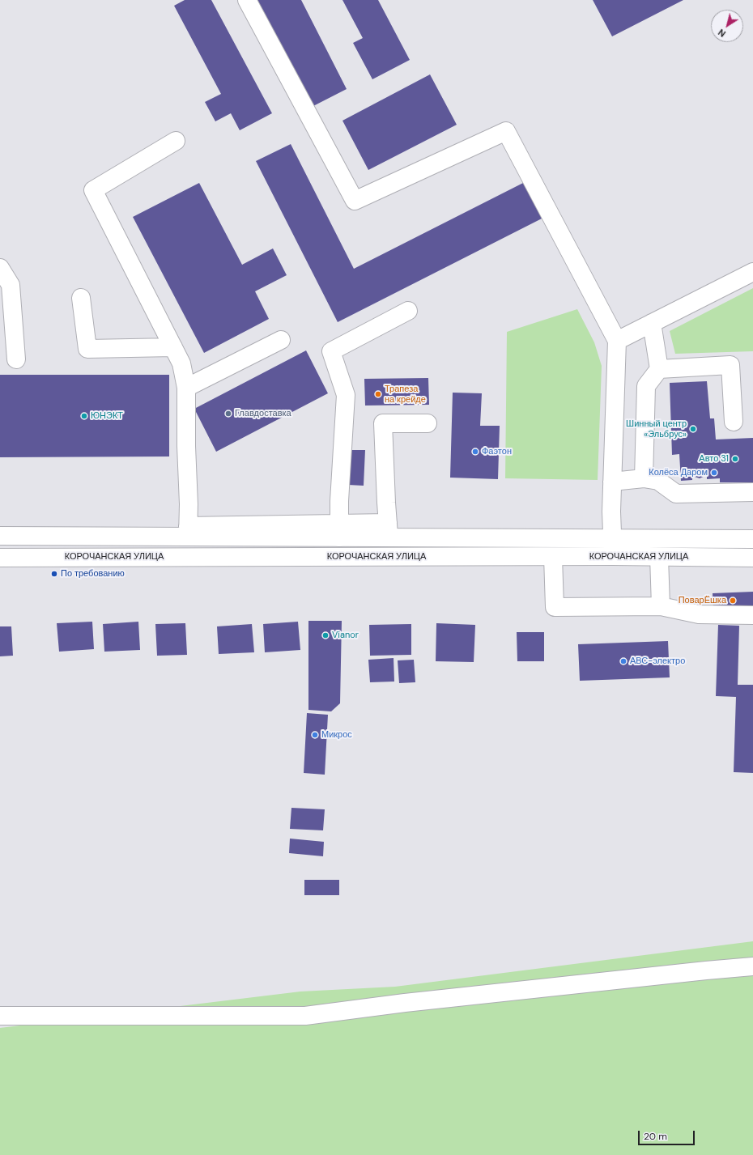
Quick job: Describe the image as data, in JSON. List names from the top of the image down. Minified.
{"streets":{"main road":["КОРОЧАНСКАЯ УЛИЦА"]},"places":["Трапеза на крейде","Главдоставка","ЮНЭКТ","Шинный центр «Эльбрус»","Фаэтон","Авто 31","Колёса Даром","По требованию","ПоварЁшка","Vianor","АВС-электро","Микрос"],"scale_bar":"20 m","north":"bottom left"}
